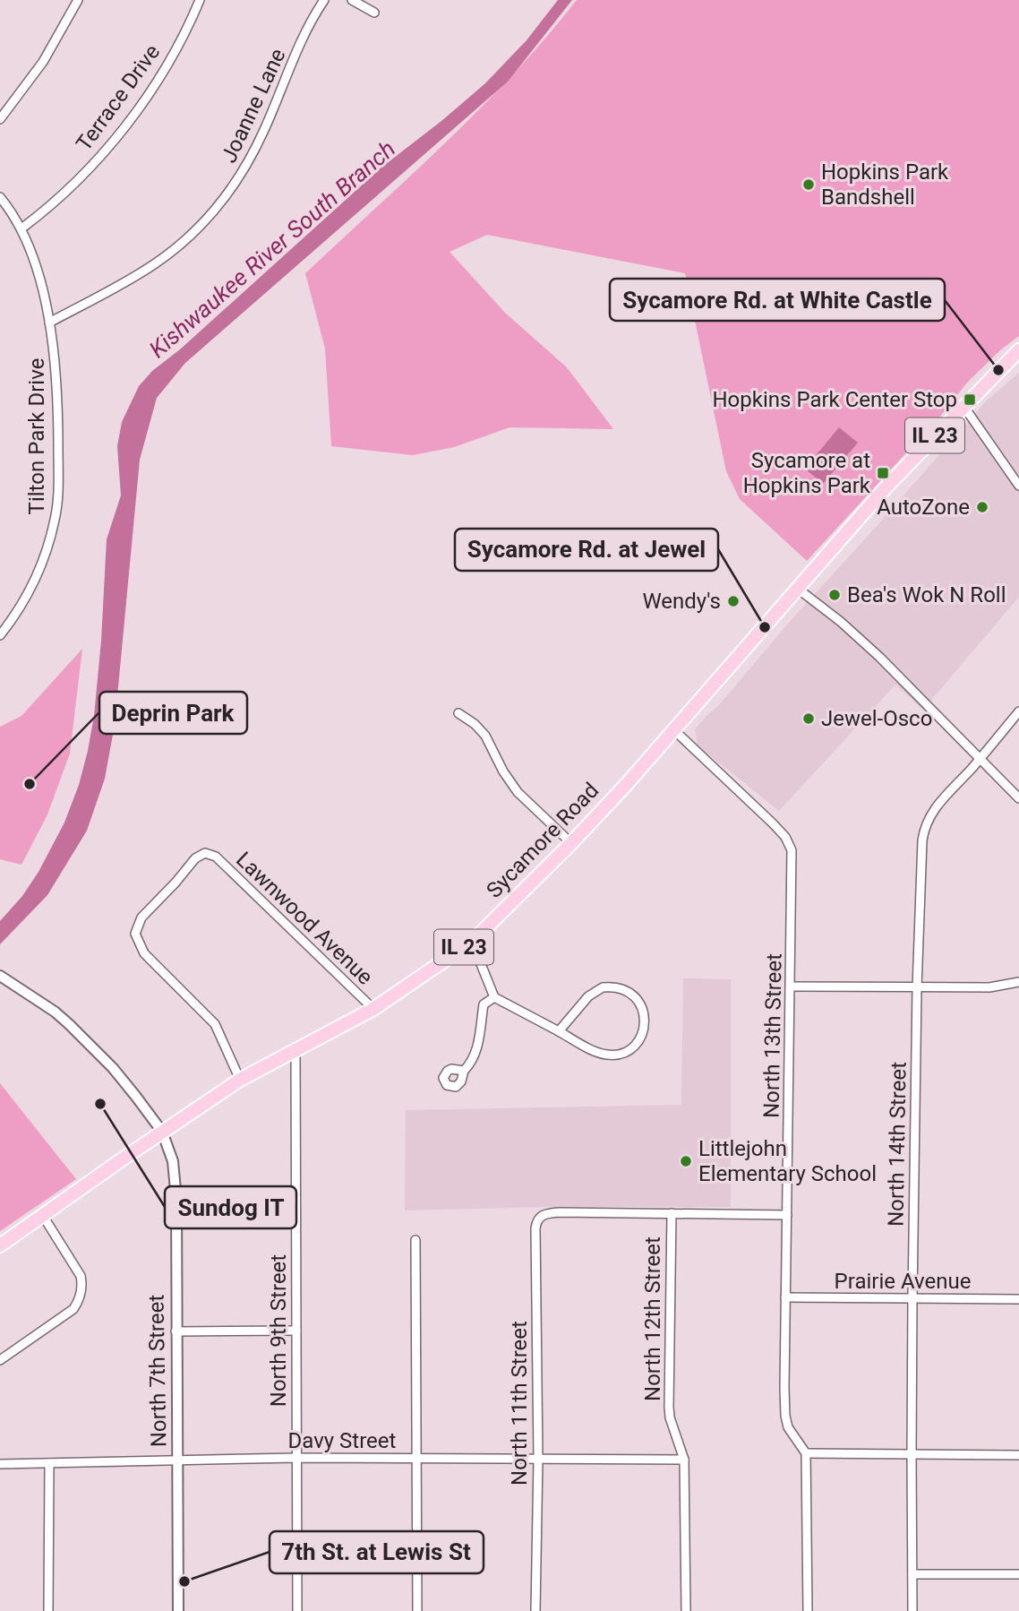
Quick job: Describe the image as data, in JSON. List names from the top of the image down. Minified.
{"streets":{"main road":["IL 23","Sycamore Road"],"street":["Terrace Drive","Joanne Lane","Tilton Park Drive","Lawnwood Avenue","North 13th Street","North 14th Street","Prairie Avenue","North 12th Street","North 9th Street","North 7th Street","North 11th Street","Davy Street"]},"crossings":[["Terrace Drive","Tilton Park Drive"],["Joanne Lane","Tilton Park Drive"],["Sycamore Road","Lawnwood Avenue"],["Sycamore Road","North 13th Street"],["Sycamore Road","North 9th Street"],["Sycamore Road","North 7th Street"],["North 13th Street","Prairie Avenue"],["North 14th Street","Prairie Avenue"],["North 12th Street","North 11th Street"],["North 12th Street","Davy Street"],["North 9th Street","Davy Street"],["North 7th Street","Davy Street"],["North 11th Street","Davy Street"]],"water":["Kishwaukee River South Branch"],"places":{"other":["Hopkins Park Bandshell","Sycamore Rd. at White Castle","AutoZone","Bea's Wok N Roll","Wendy's","Sycamore Rd. at Jewel","Jewel-Osco","Deprin Park","Sundog IT","Littlejohn Elementary School","7th St. at Lewis St"],"transit":["Hopkins Park Center Stop","Sycamore at Hopkins Park"]}}
